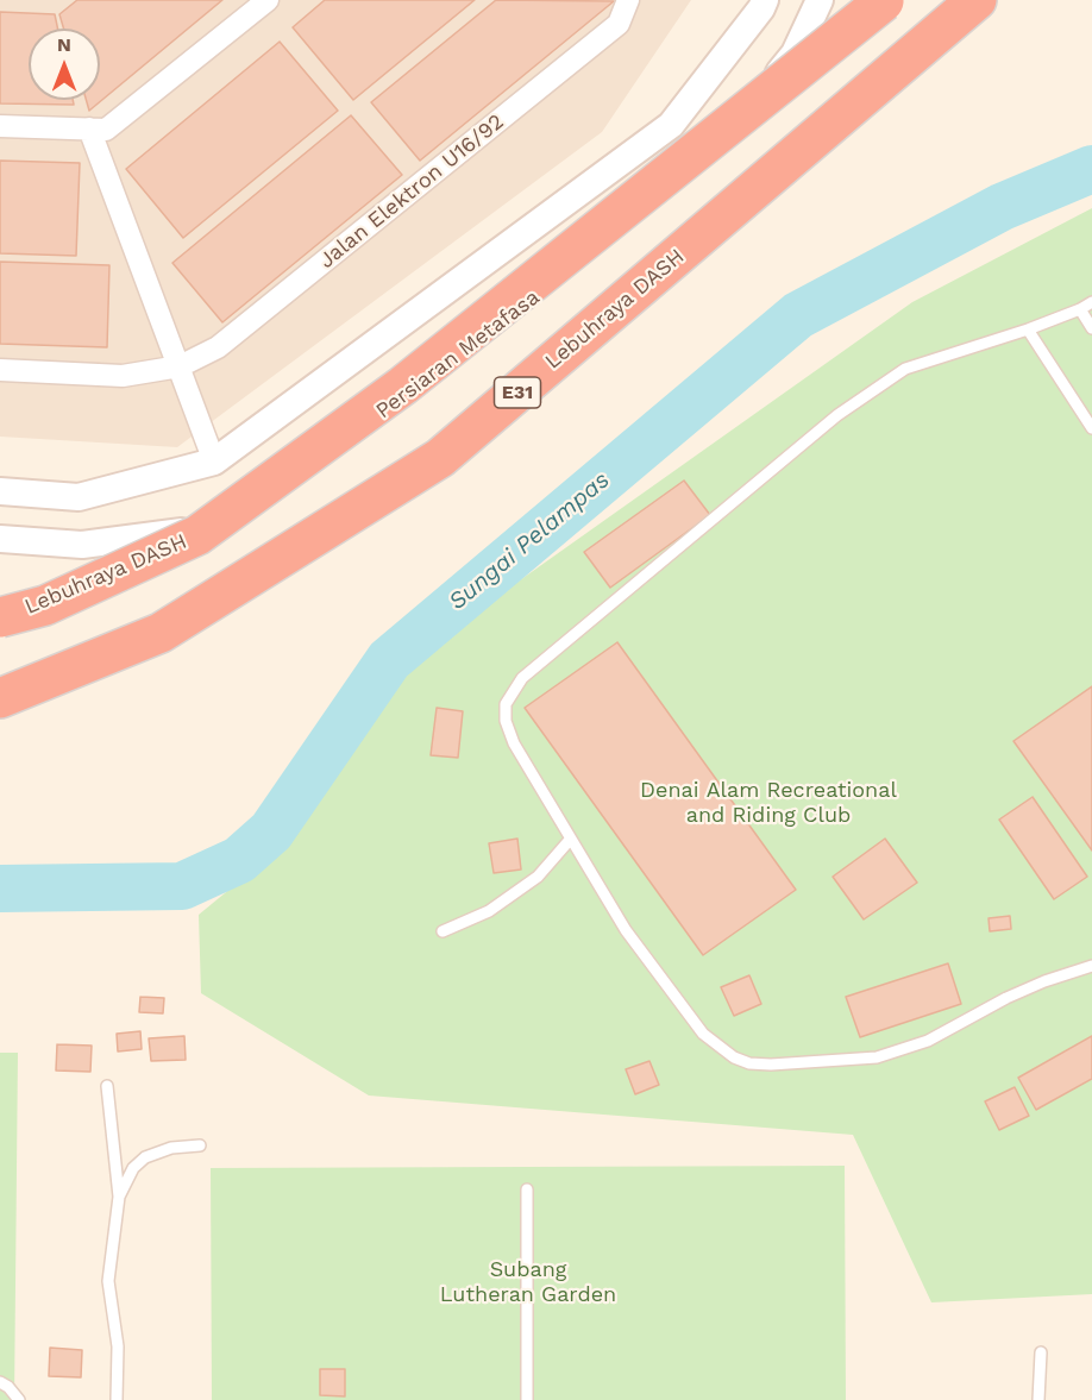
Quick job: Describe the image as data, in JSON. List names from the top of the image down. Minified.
{"streets":{"highway":["Lebuhraya DASH","E31"],"street":["Jalan Elektron U16/92","Persiaran Metafasa"]},"water":["Sungai Pelampas"],"parks":["Denai Alam Recreational and Riding Club","Subang Lutheran Garden"],"north":"top"}
